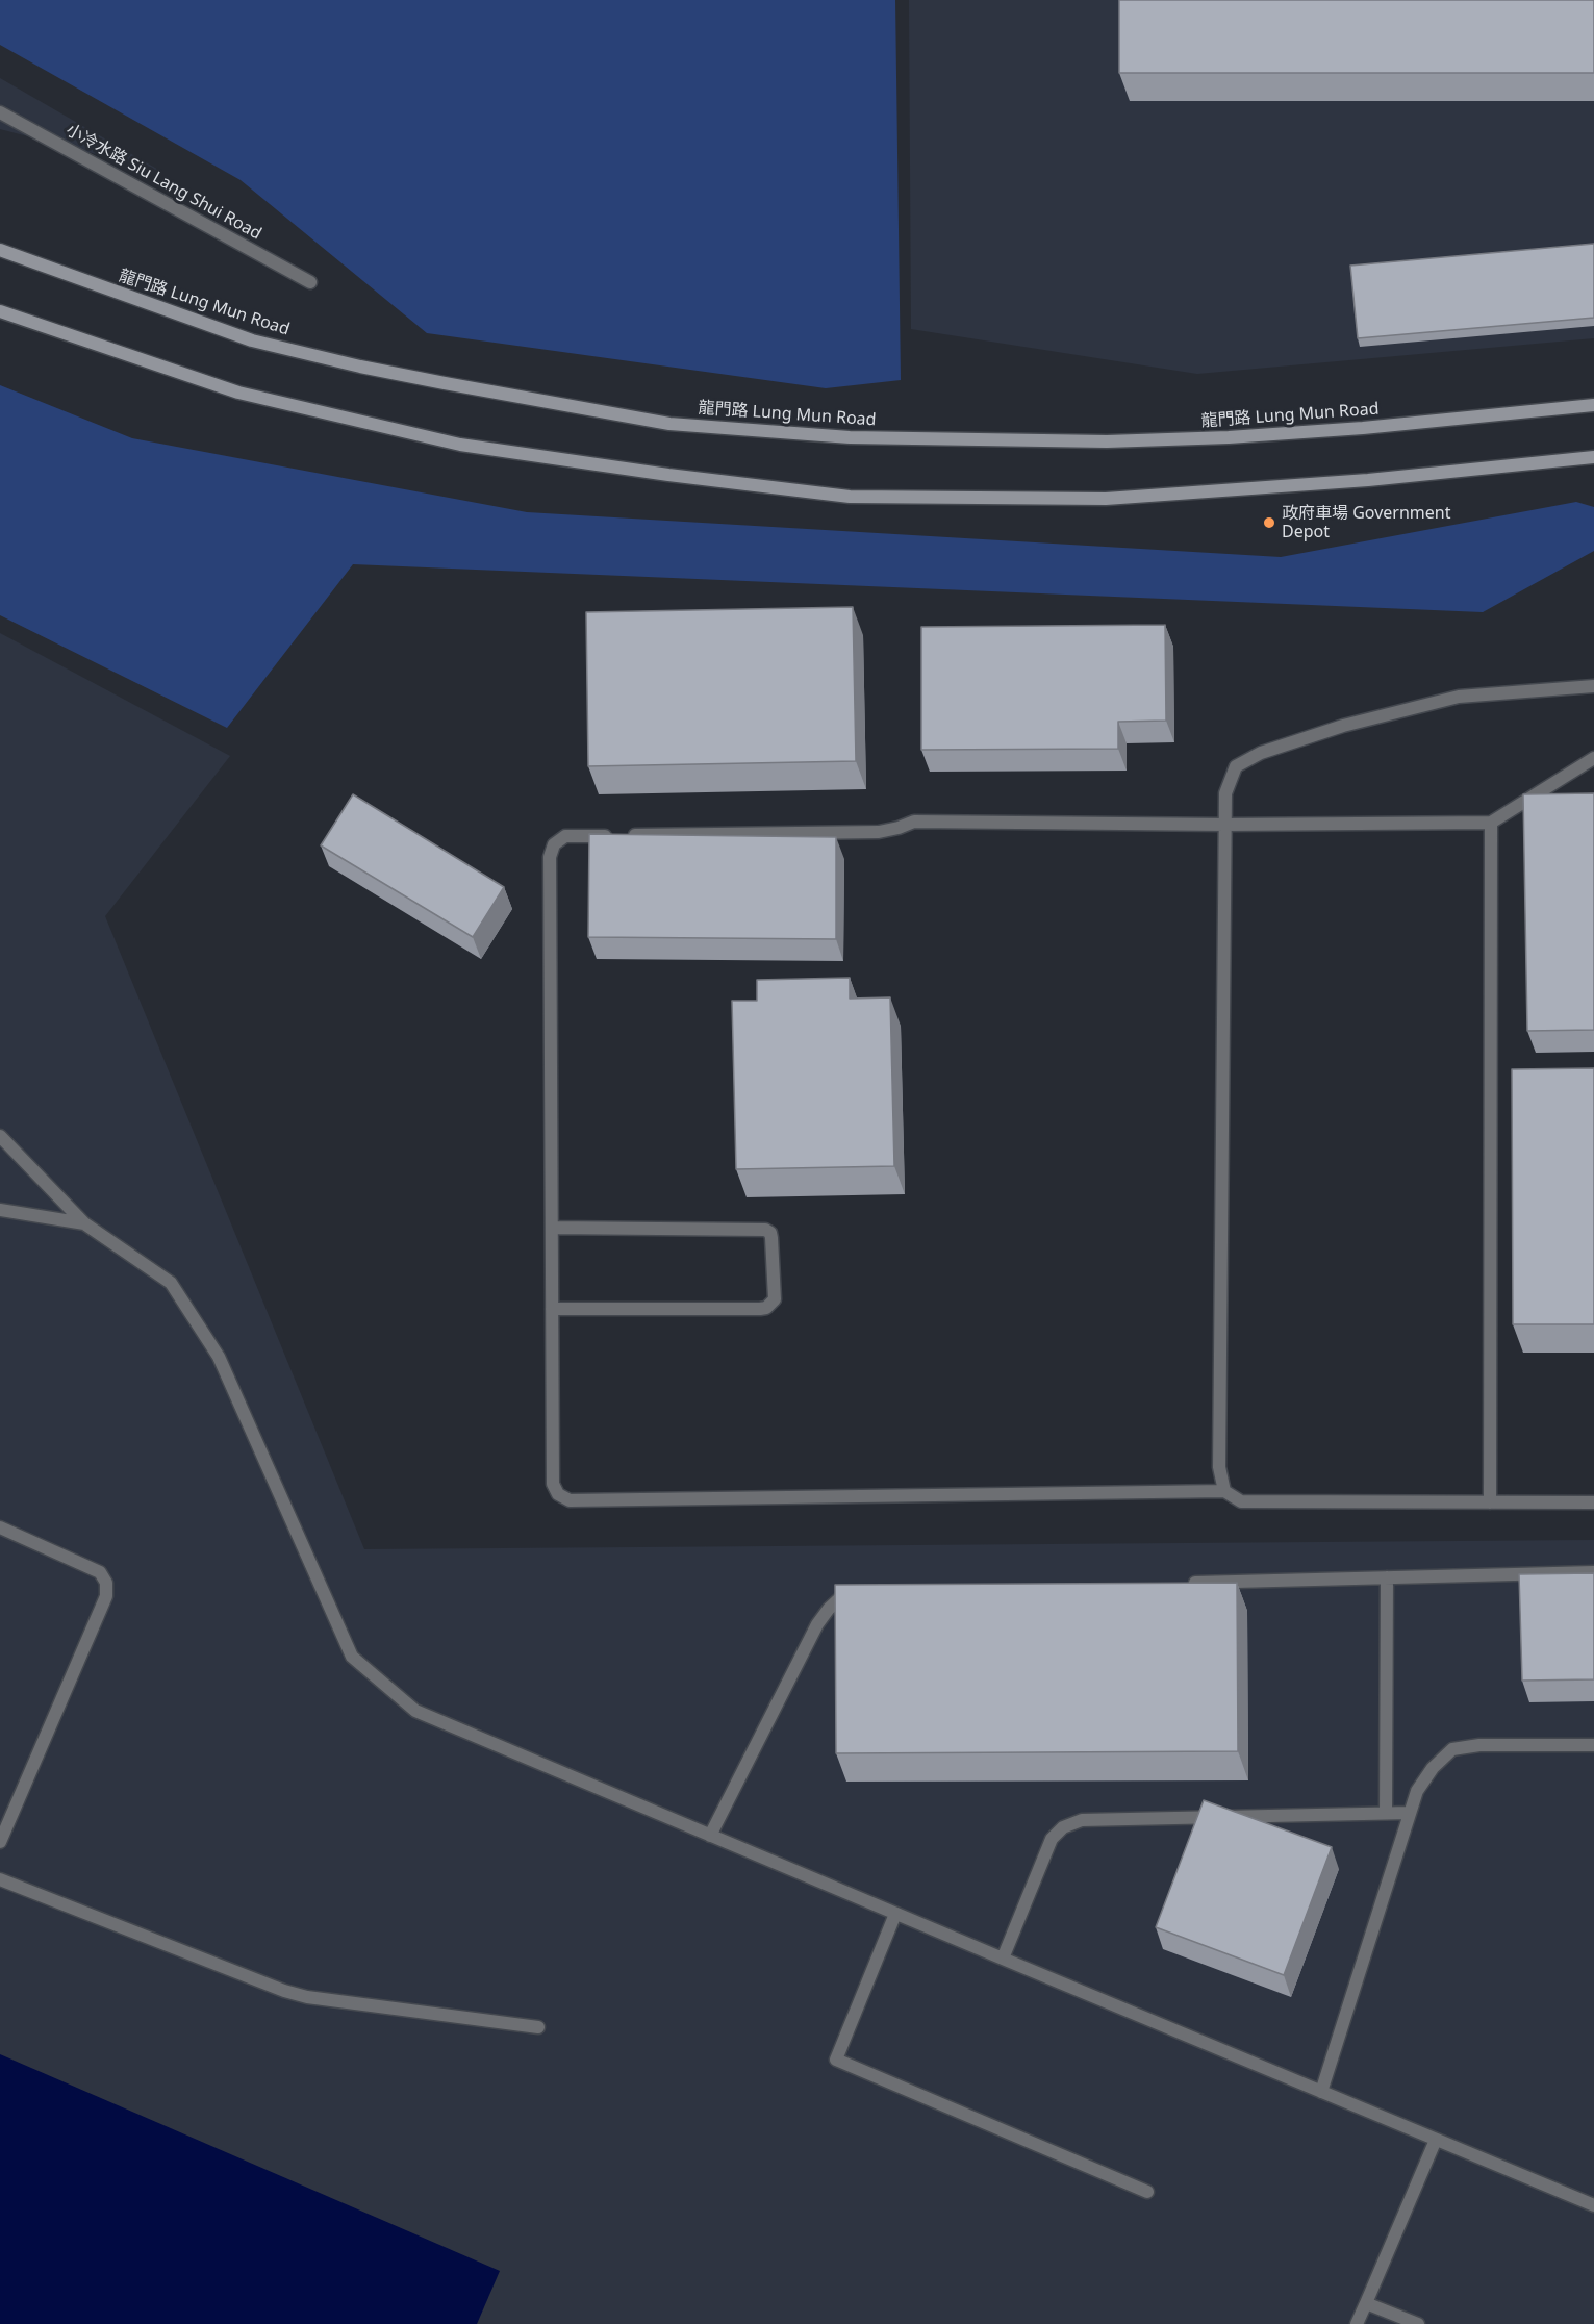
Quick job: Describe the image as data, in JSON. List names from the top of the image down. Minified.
{"streets":{"main road":["龍門路 Lung Mun Road"],"lane":["小冷水路 Siu Lang Shui Road"]},"places":["政府車場 Government Depot"]}
